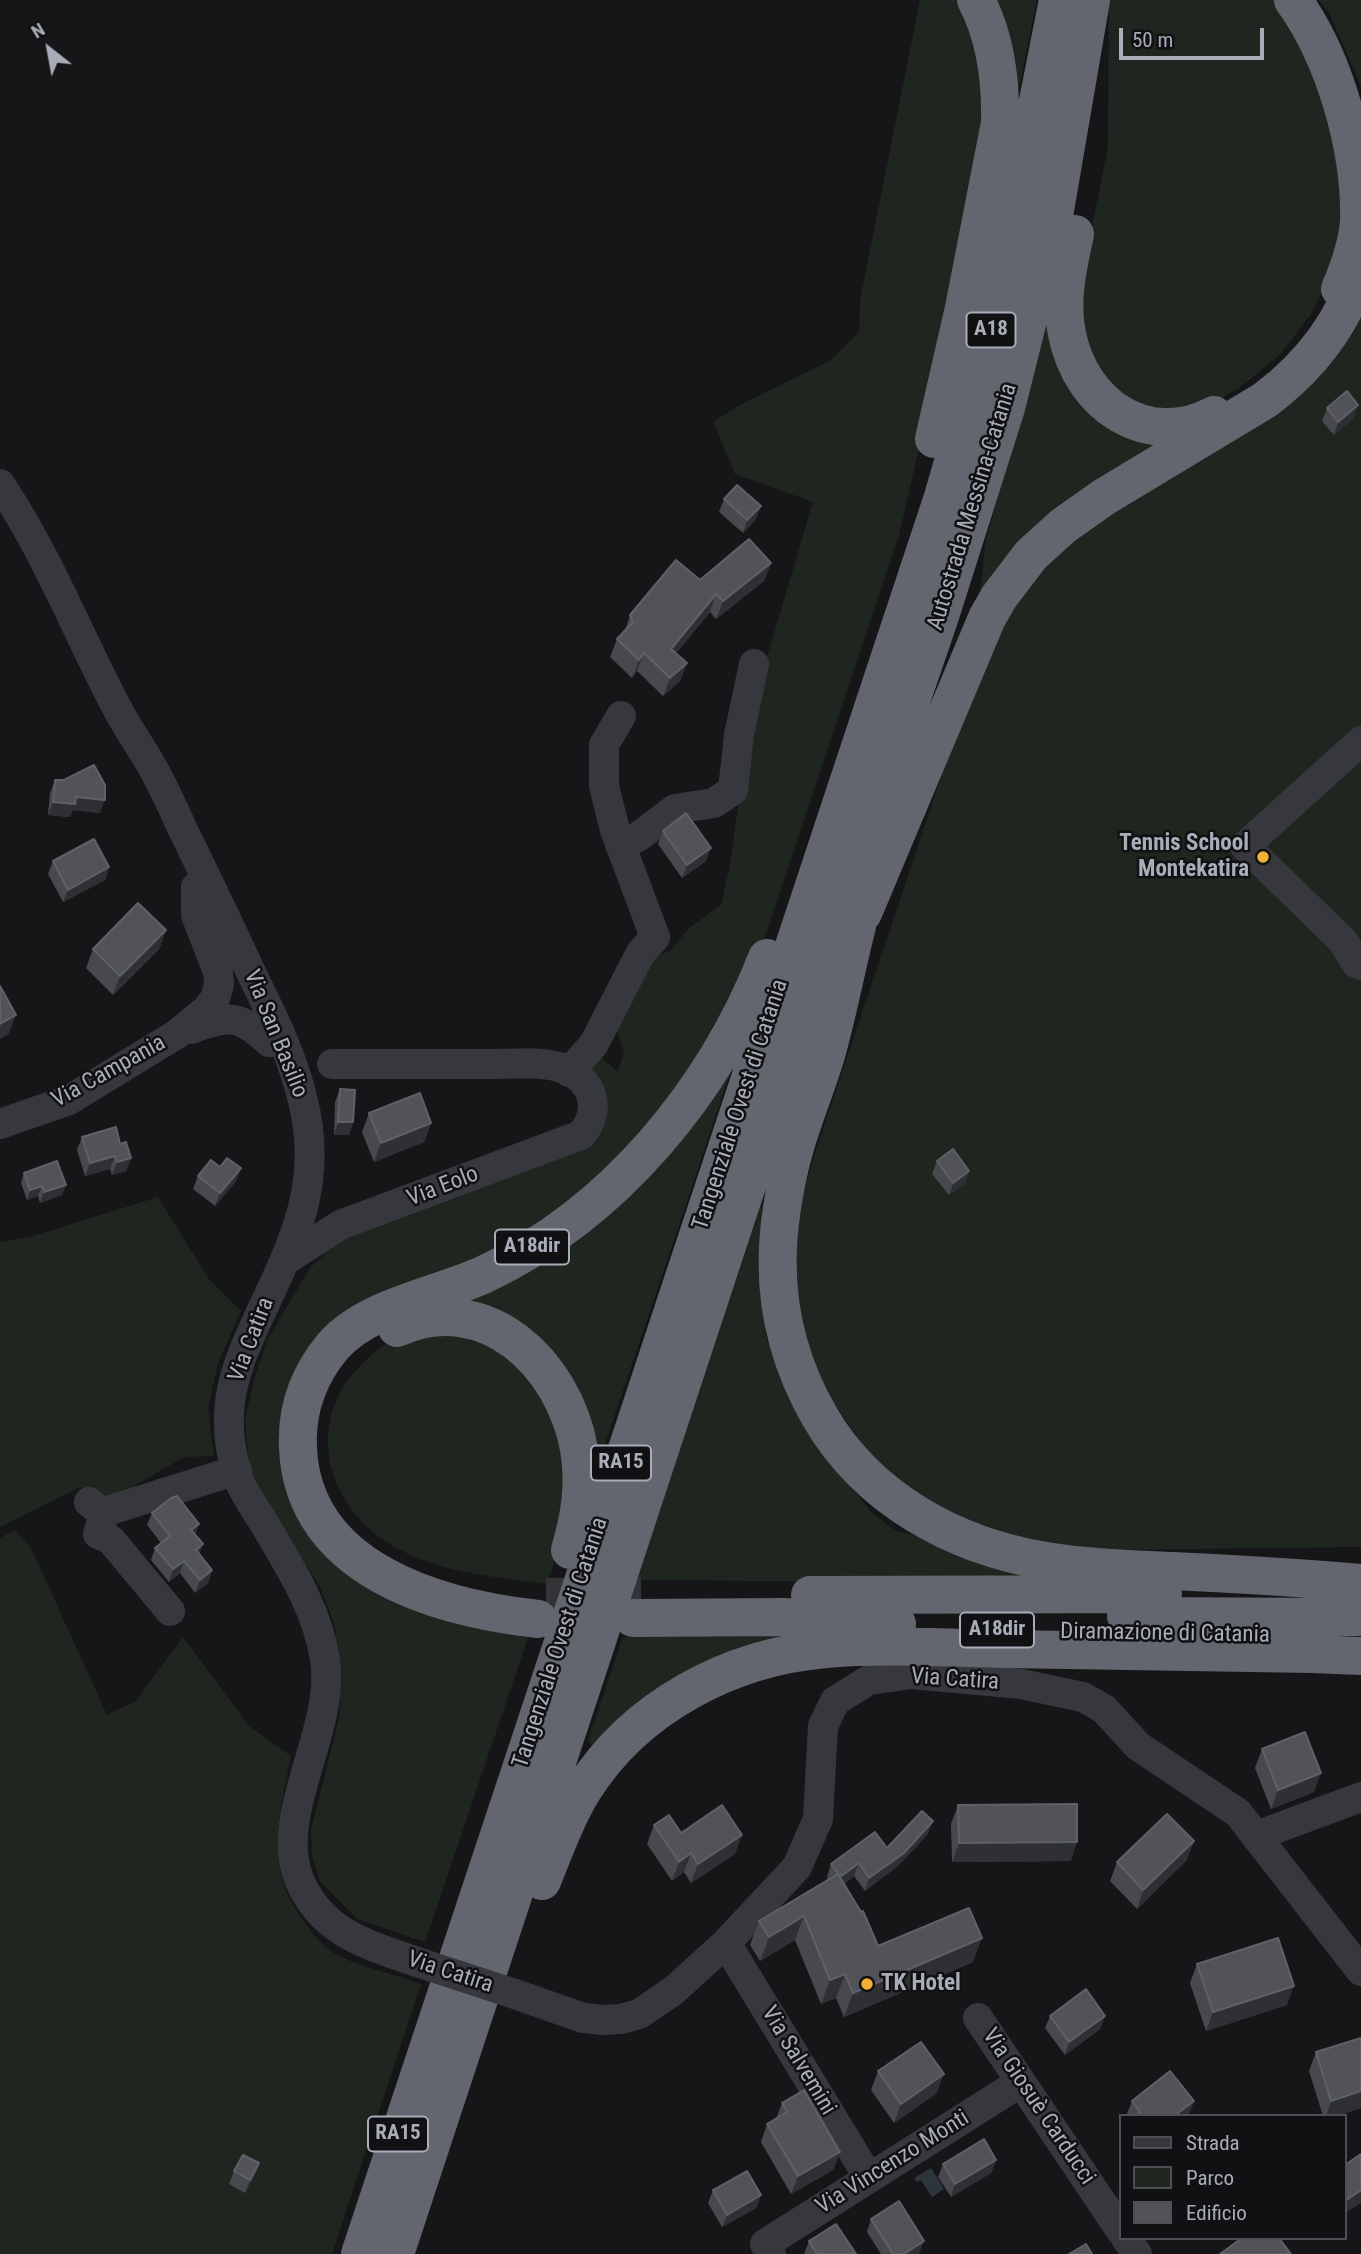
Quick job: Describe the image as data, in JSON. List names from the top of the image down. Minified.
{"streets":{"highway":["A18","Autostrada Messina-Catania","Tangenziale Ovest di Catania","A18dir","RA15","Diramazione di Catania"],"street":["Via San Basilio","Via Campania","Via Eolo","Via Catira","Via Salvemini","Via Giosuè Carducci","Via Vincenzo Monti"]},"crossings":[["Autostrada Messina-Catania","Tangenziale Ovest di Catania"],["Autostrada Messina-Catania","A18dir"],["Via San Basilio","Via Eolo"],["Via San Basilio","Via Catira"],["Tangenziale Ovest di Catania","A18dir"],["Via Eolo","Via Catira"],["Via Catira","Via Salvemini"],["Via Salvemini","Via Vincenzo Monti"],["Via Giosuè Carducci","Via Vincenzo Monti"]],"places":["Tennis School Montekatira","TK Hotel"],"legend":["Strada","Parco","Edificio"],"scale_bar":"50 m","north":"top left"}
